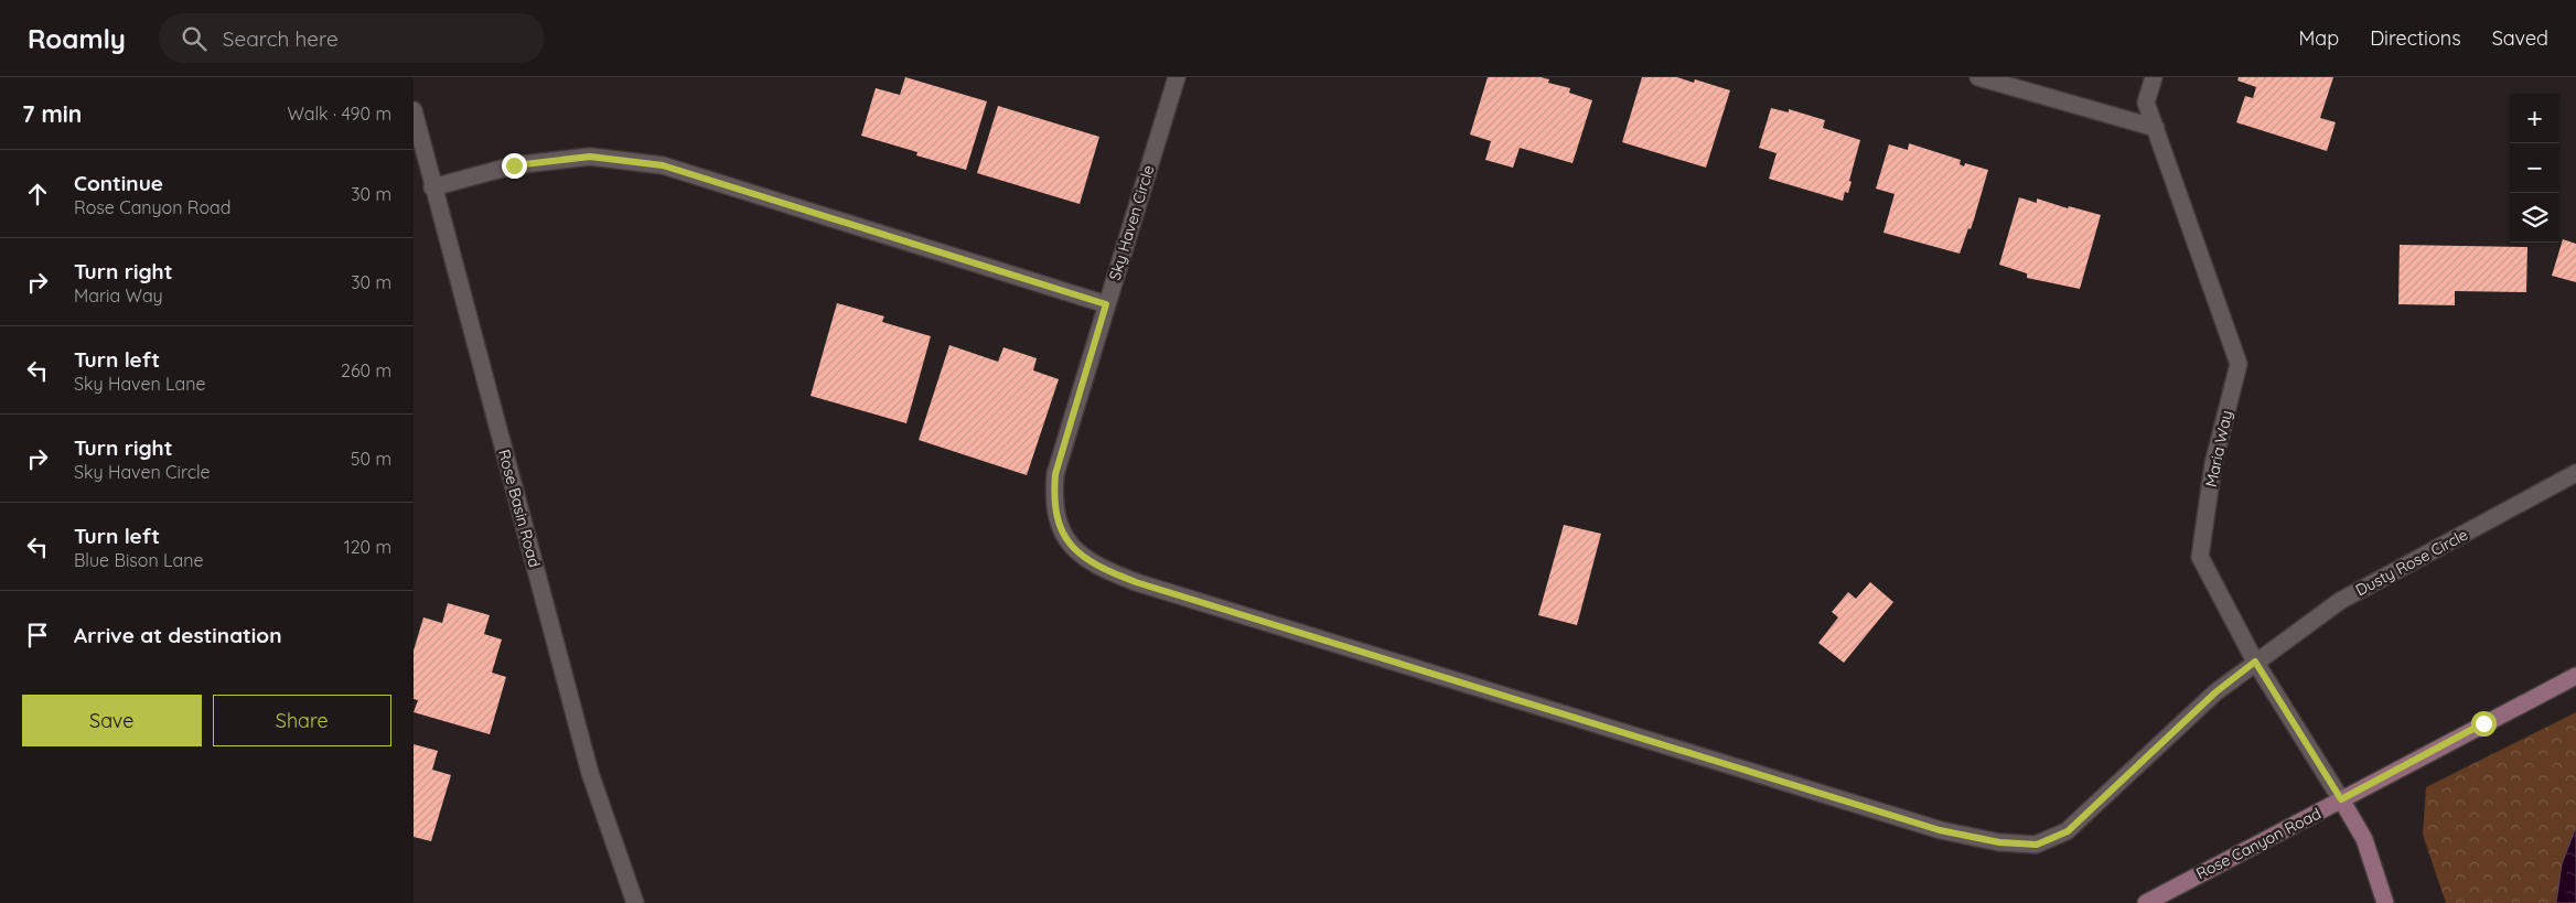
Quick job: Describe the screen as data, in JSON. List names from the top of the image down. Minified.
{"streets":{"street":["Sky Haven Circle","Maria Way","Rose Basin Road","Dusty Rose Circle","Rose Canyon Road"]},"crossings":[["Sky Haven Circle","Dusty Rose Circle"],["Maria Way","Dusty Rose Circle"],["Maria Way","Rose Canyon Road"]],"page":{"header":"Roamly","search":"Search here","nav":["Map","Directions","Saved"],"heading":["7 min","Walk · 490 m"],"map_buttons":["+","−"],"list":[["Continue","Rose Canyon Road","30 m"],["Turn right","Maria Way","30 m"],["Turn left","Sky Haven Lane","260 m"],["Turn right","Sky Haven Circle","50 m"],["Turn left","Blue Bison Lane","120 m"],"Arrive at destination"],"buttons":["Save","Share"]}}
